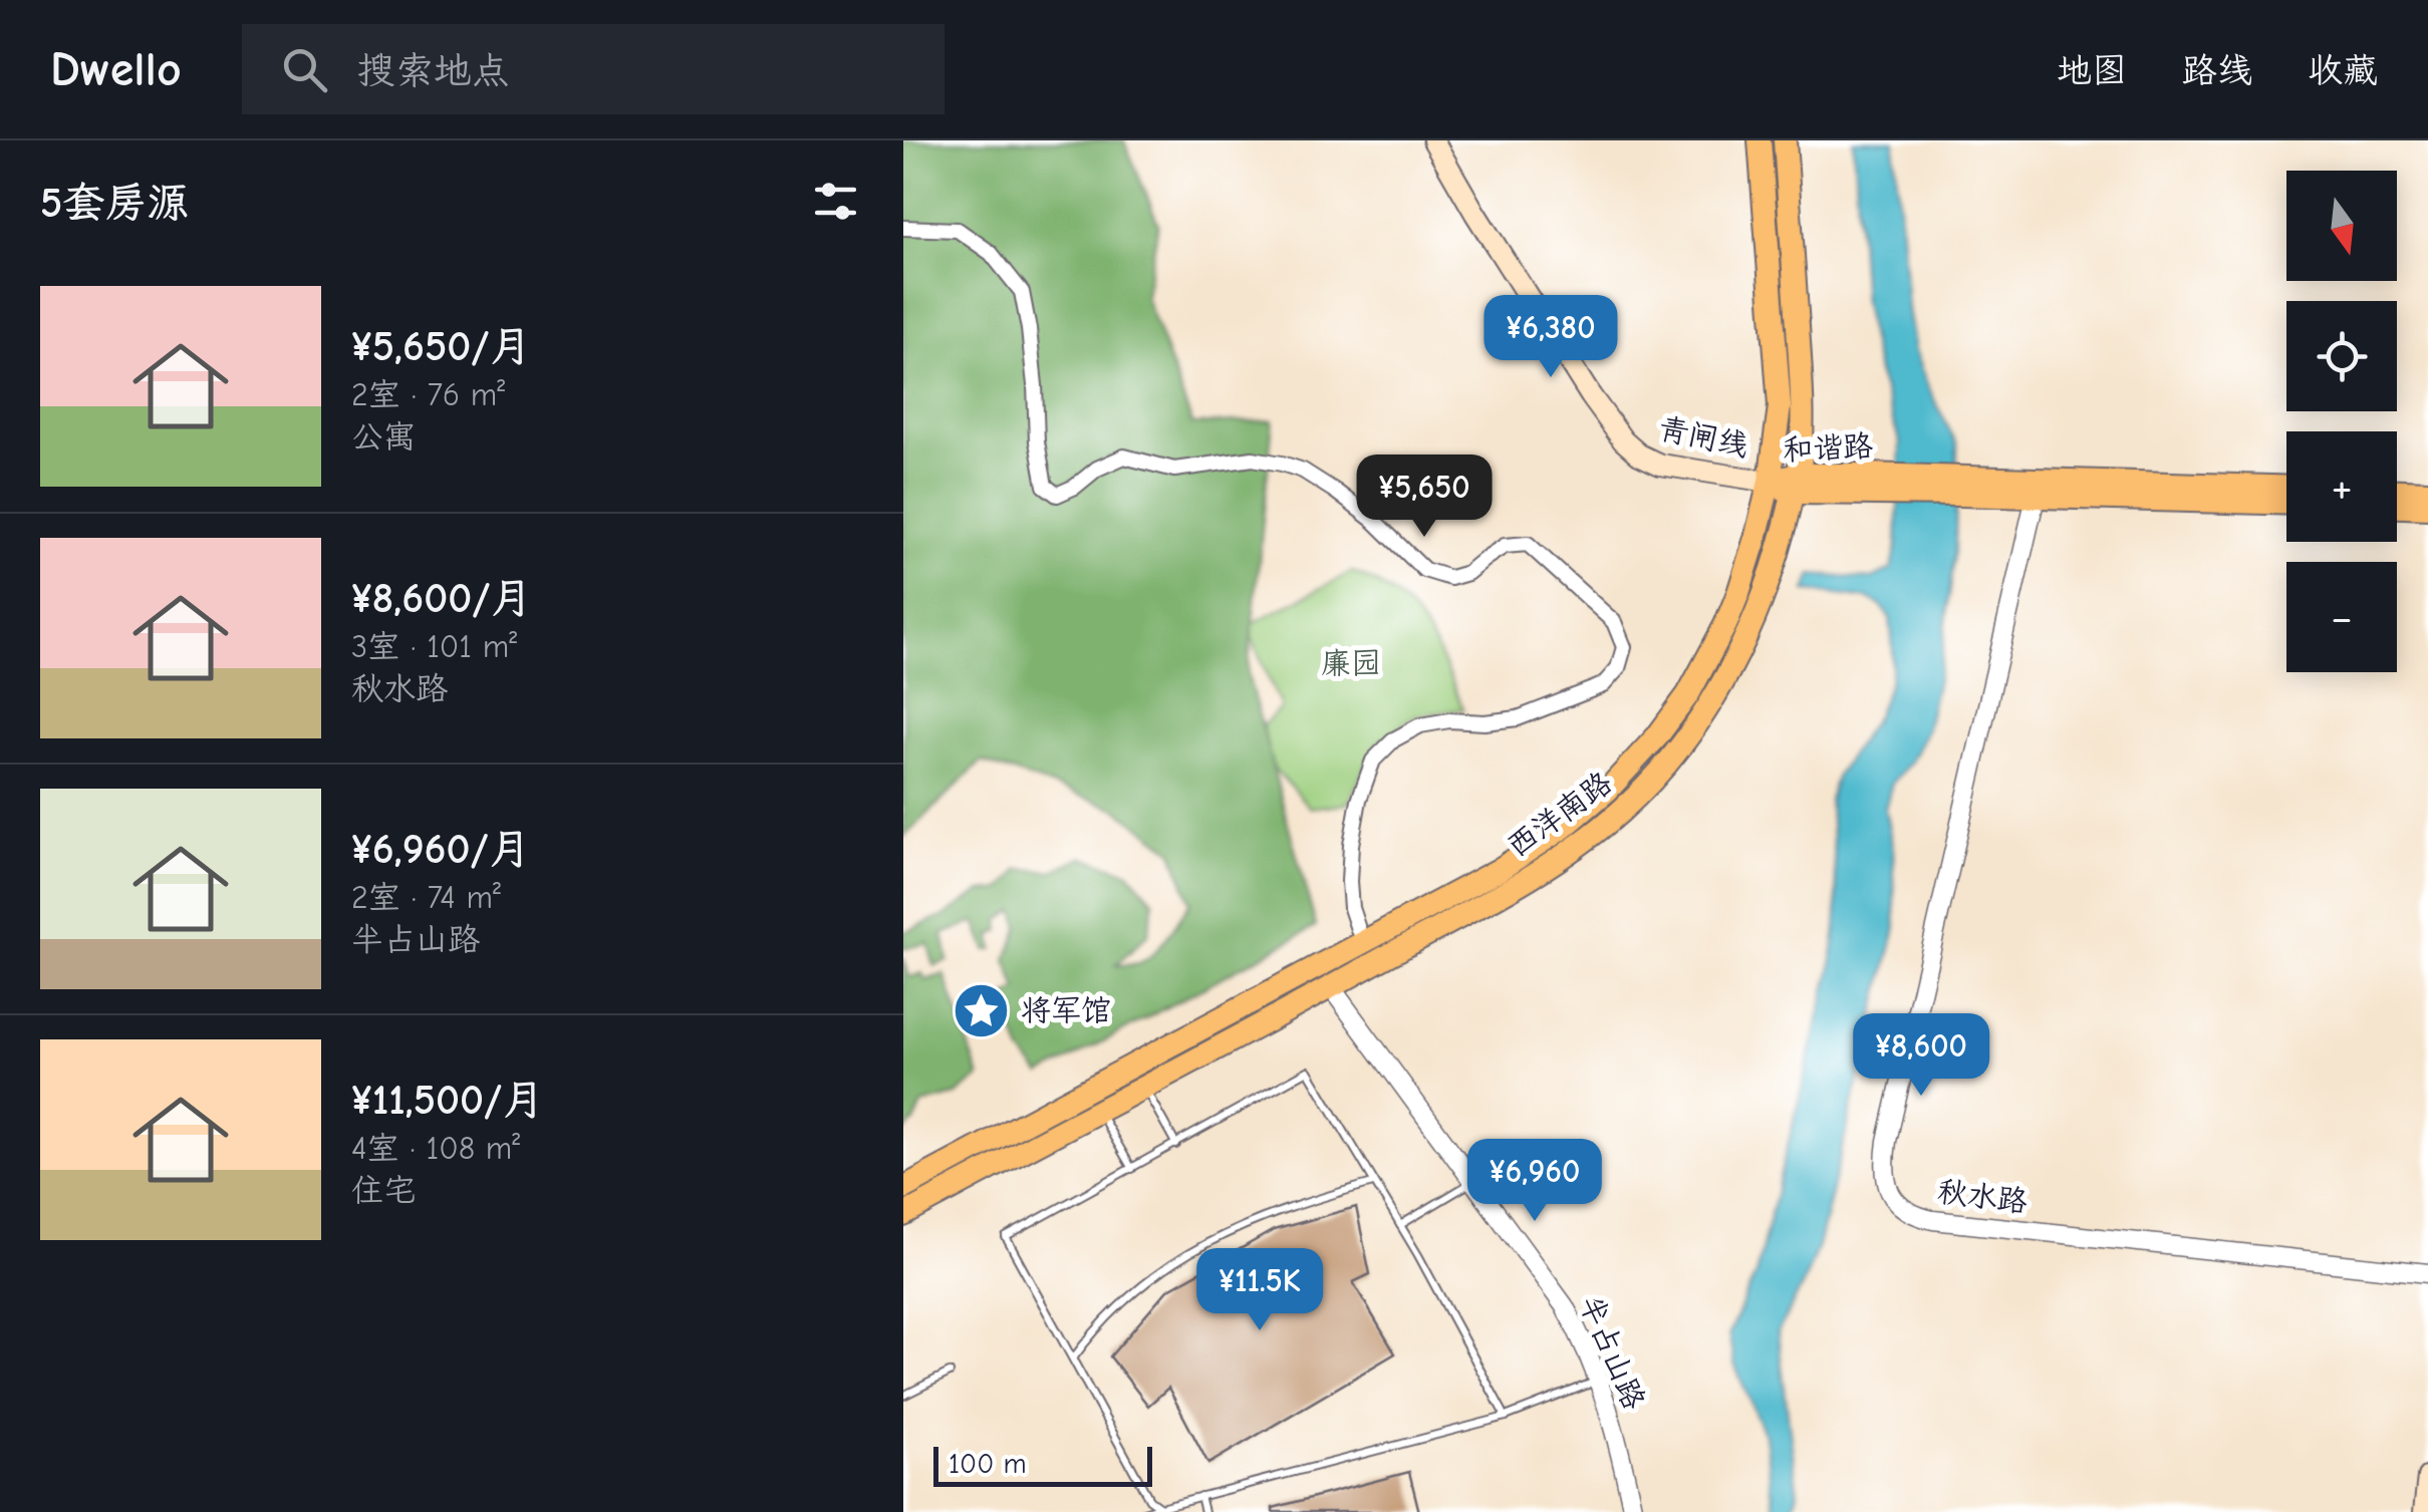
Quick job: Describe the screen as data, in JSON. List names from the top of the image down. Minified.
{"streets":{"main road":["青闸线","和谐路","西洋南路"],"street":["秋水路","半占山路"]},"crossings":[["青闸线","和谐路"],["青闸线","西洋南路"],["和谐路","西洋南路"],["和谐路","秋水路"],["西洋南路","半占山路"]],"parks":["廉园"],"places":{"place":["将军馆"]},"scale_bar":"100 m","north":"bottom","page":{"header":"Dwello","search":"搜索地点","nav":["地图","路线","收藏"],"heading":"5套房源","map_buttons":["+","−"],"list":[{"name":"¥5,650/月","note":"2室 · 76 m² · 公寓"},{"name":"¥8,600/月","note":"3室 · 101 m² · 秋水路"},{"name":"¥6,960/月","note":"2室 · 74 m² · 半占山路"},{"name":"¥11,500/月","note":"4室 · 108 m² · 住宅"}],"price":["¥6,380","¥5,650","¥8,600","¥6,960","¥11.5K"],"scale":"100 m"}}
